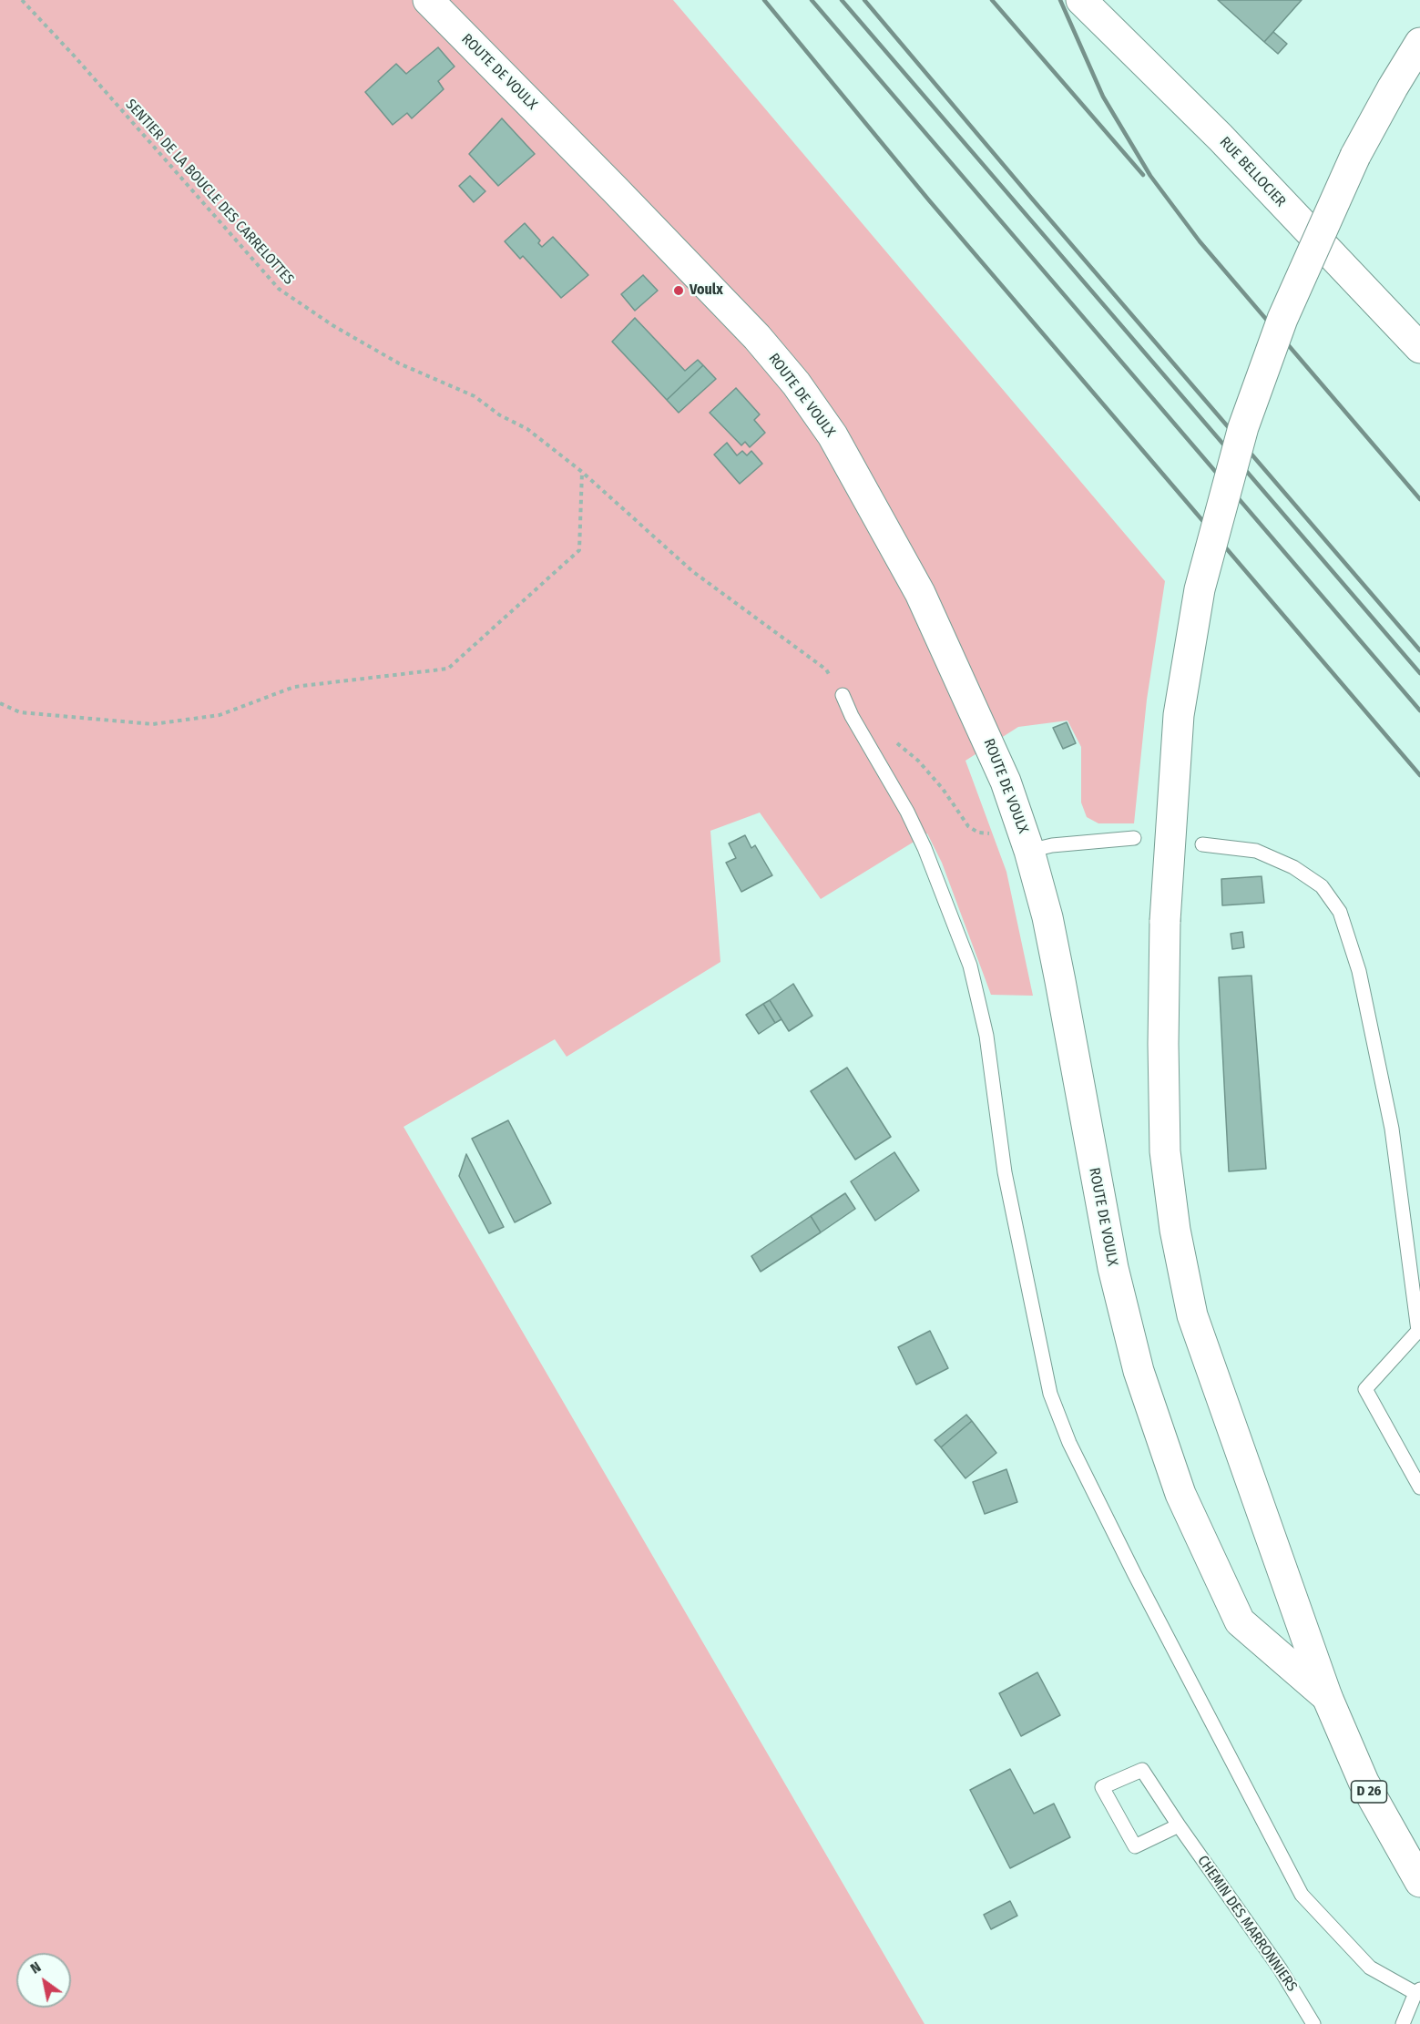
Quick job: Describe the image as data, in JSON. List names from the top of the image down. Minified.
{"streets":{"main road":["ROUTE DE VOULX","RUE BELLOCIER","D 26"],"lane":["CHEMIN DES MARRONNIERS"],"path":["SENTIER DE LA BOUCLE DES CARRELOTTES"]},"crossings":[["ROUTE DE VOULX","D 26"]],"places":["Voulx"],"north":"top left"}
